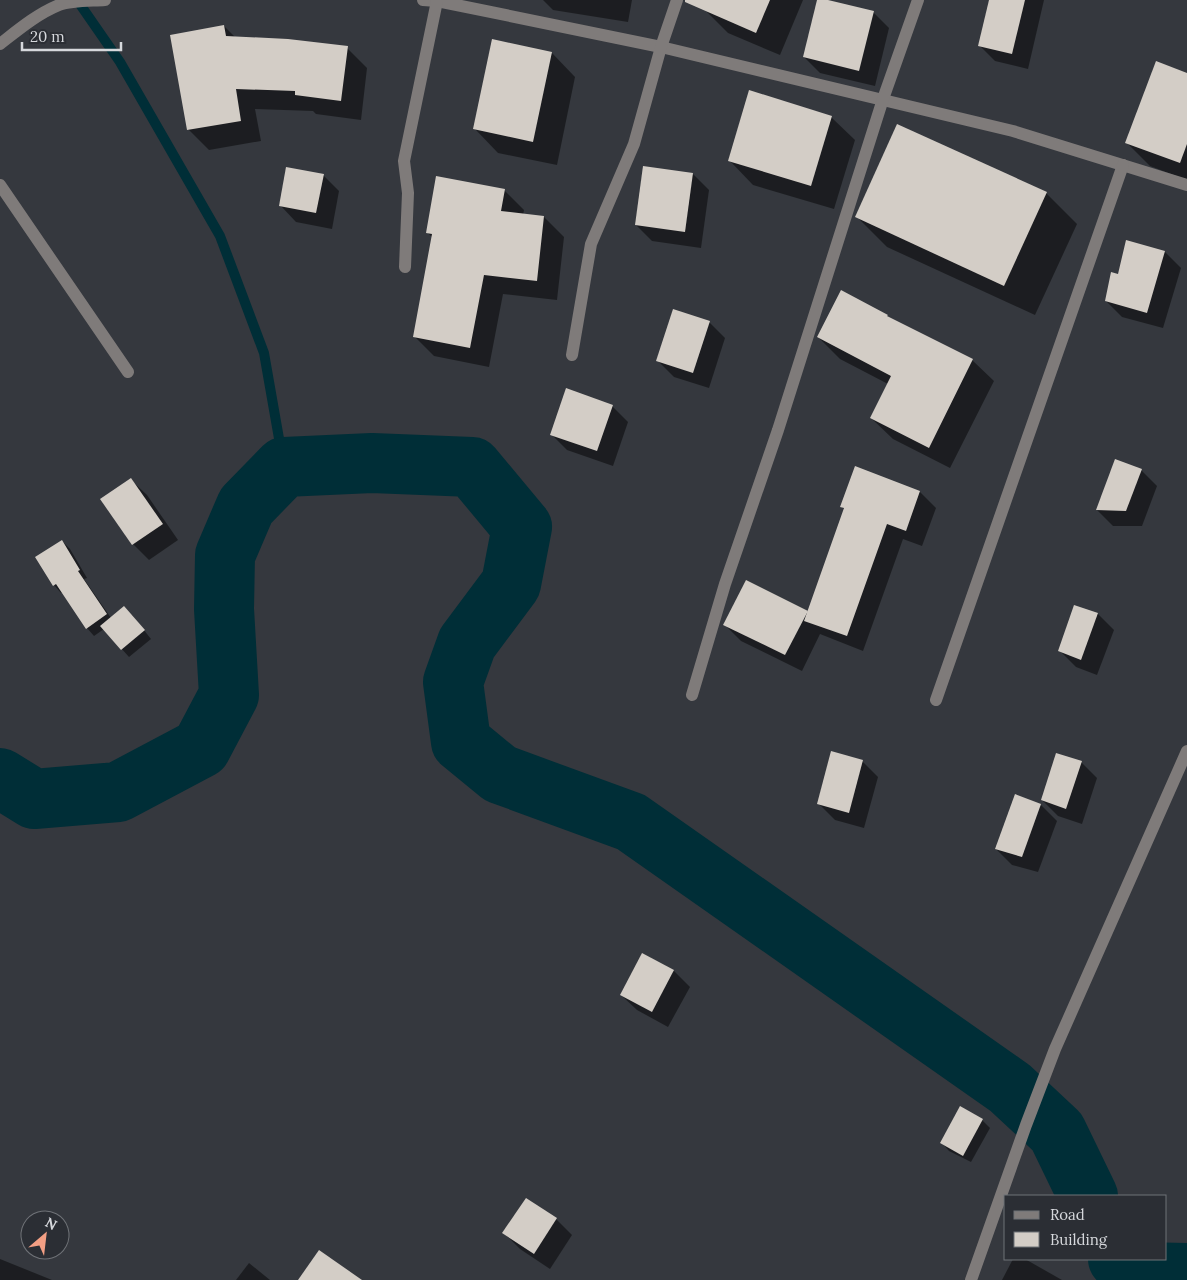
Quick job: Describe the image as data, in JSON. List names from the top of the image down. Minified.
{"legend":["Road","Building"],"scale_bar":"20 m","north":"top right"}
